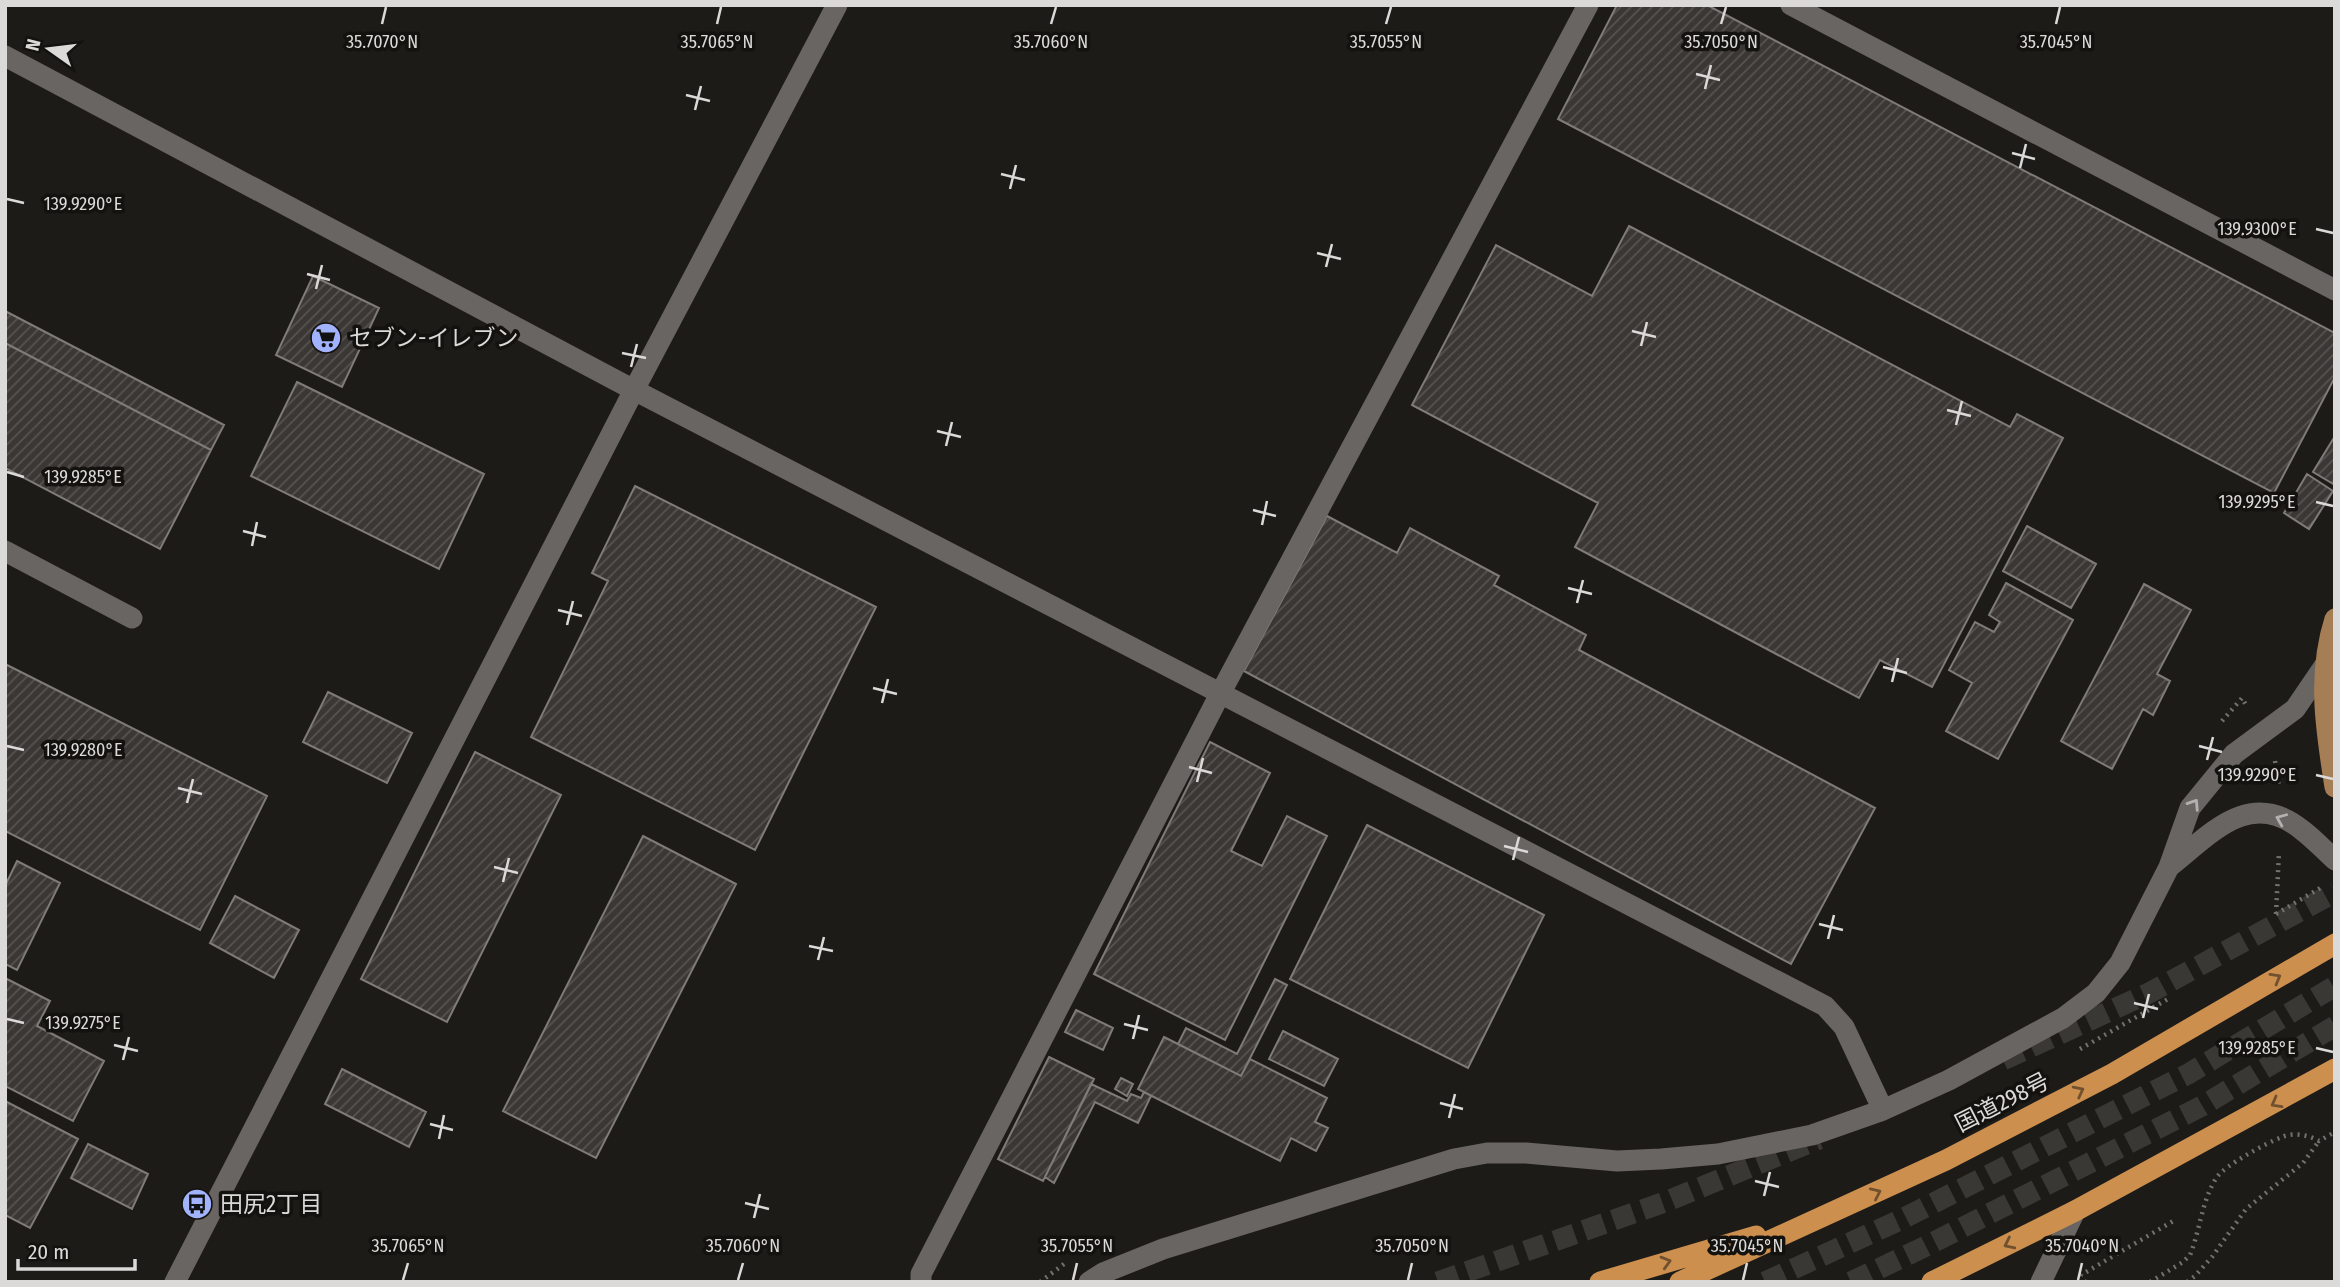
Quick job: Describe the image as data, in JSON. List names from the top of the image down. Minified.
{"streets":{"highway":["国道298号"]},"places":{"supermarket":["セブン-イレブン"],"bus stop":["田尻2丁目"]},"scale_bar":"20 m","north":"left","coordinates":["35.7070°N","35.7065°N","35.7060°N","35.7055°N","35.7050°N","35.7045°N","139.9290°E","139.9300°E","139.9285°E","139.9295°E","139.9280°E","139.9275°E","35.7040°N"]}
